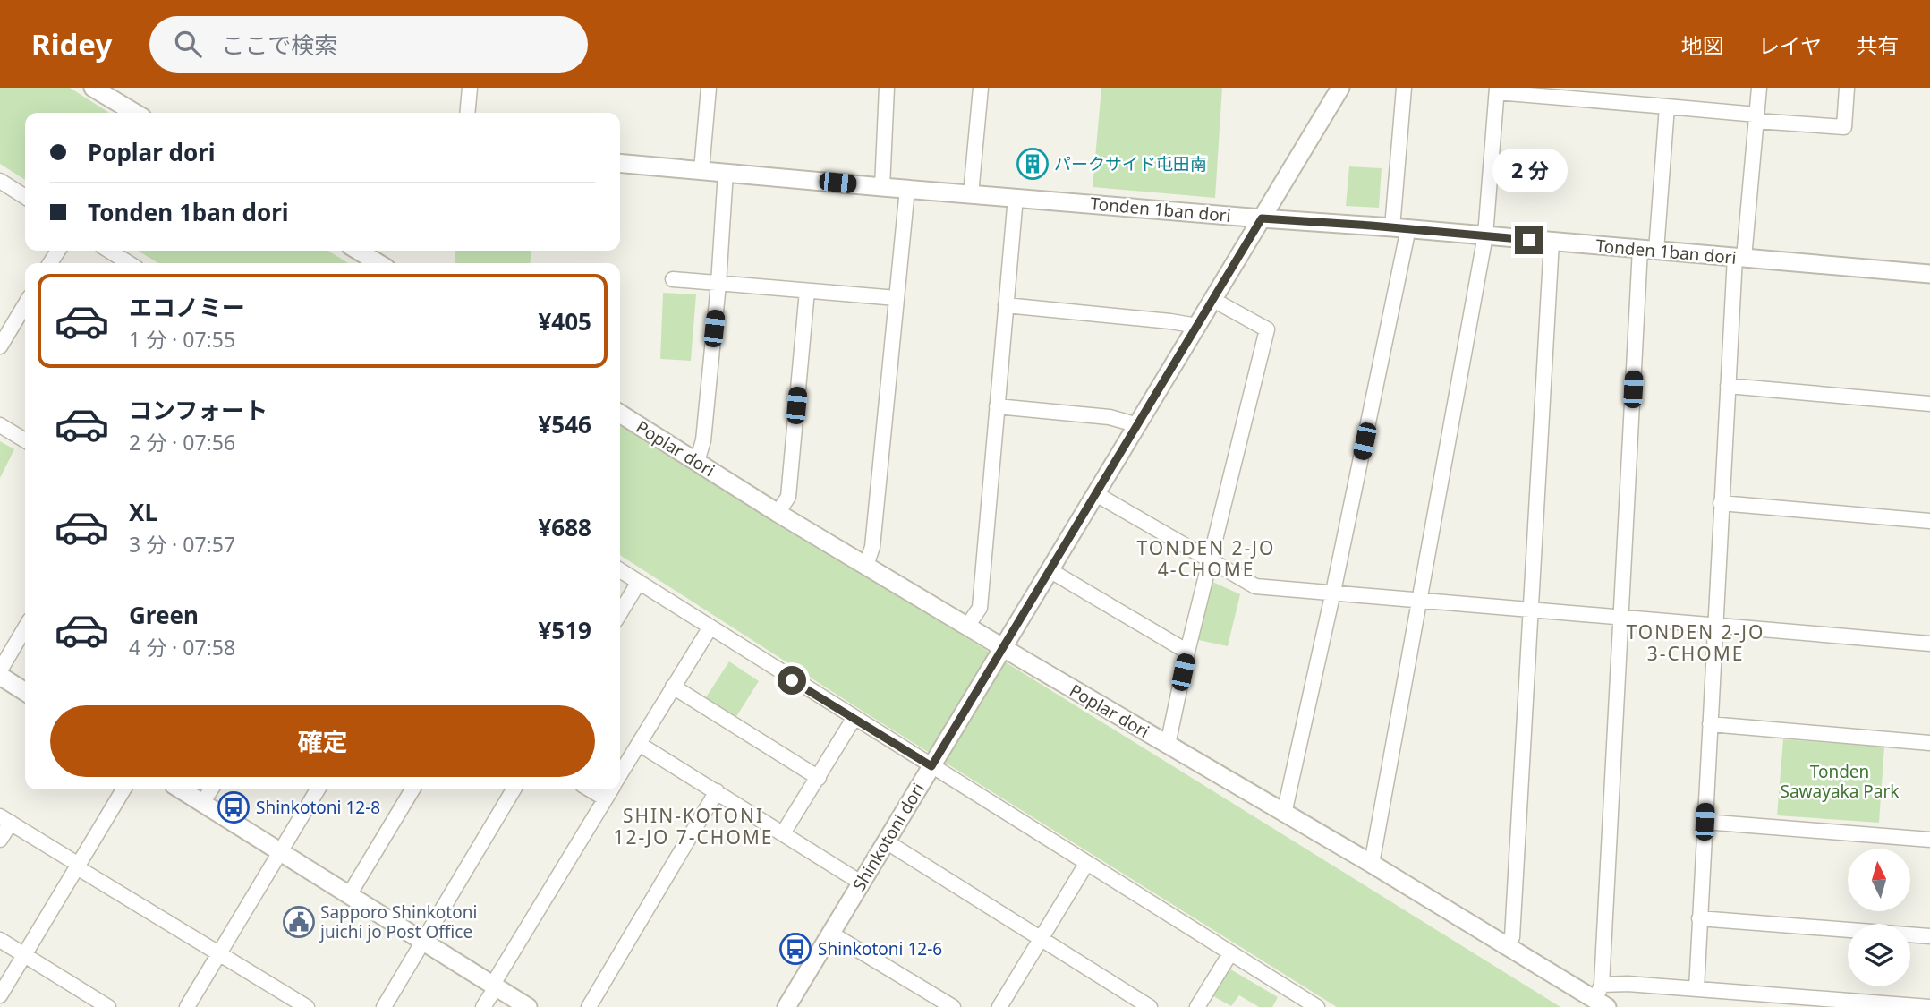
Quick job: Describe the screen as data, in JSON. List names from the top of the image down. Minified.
{"streets":{"street":["Tonden 1ban dori","Poplar dori","Shinkotoni dori"]},"crossings":[["Tonden 1ban dori","Shinkotoni dori"],["Poplar dori","Shinkotoni dori"]],"districts":["TONDEN 2-JO 4-CHOME","TONDEN 2-JO 3-CHOME","SHIN-KOTONI 12-JO 7-CHOME"],"parks":["Tonden Sawayaka Park"],"places":{"building":["パークサイド屯田南"],"bus stop":["Shinkotoni 12-8","Shinkotoni 12-6"],"public building":["Sapporo Shinkotoni juichi jo Post Office"]},"north":"top","page":{"header":"Ridey","search":"ここで検索","nav":["地図","レイヤ","共有"],"banner":["Poplar dori","Tonden 1ban dori"],"bubble":"2 分","list":[{"name":"エコノミー","note":"1 分 · 07:55","value":"¥405"},{"name":"コンフォート","note":"2 分 · 07:56","value":"¥546"},{"name":"XL","note":"3 分 · 07:57","value":"¥688"},{"name":"Green","note":"4 分 · 07:58","value":"¥519"}],"buttons":"確定"}}
